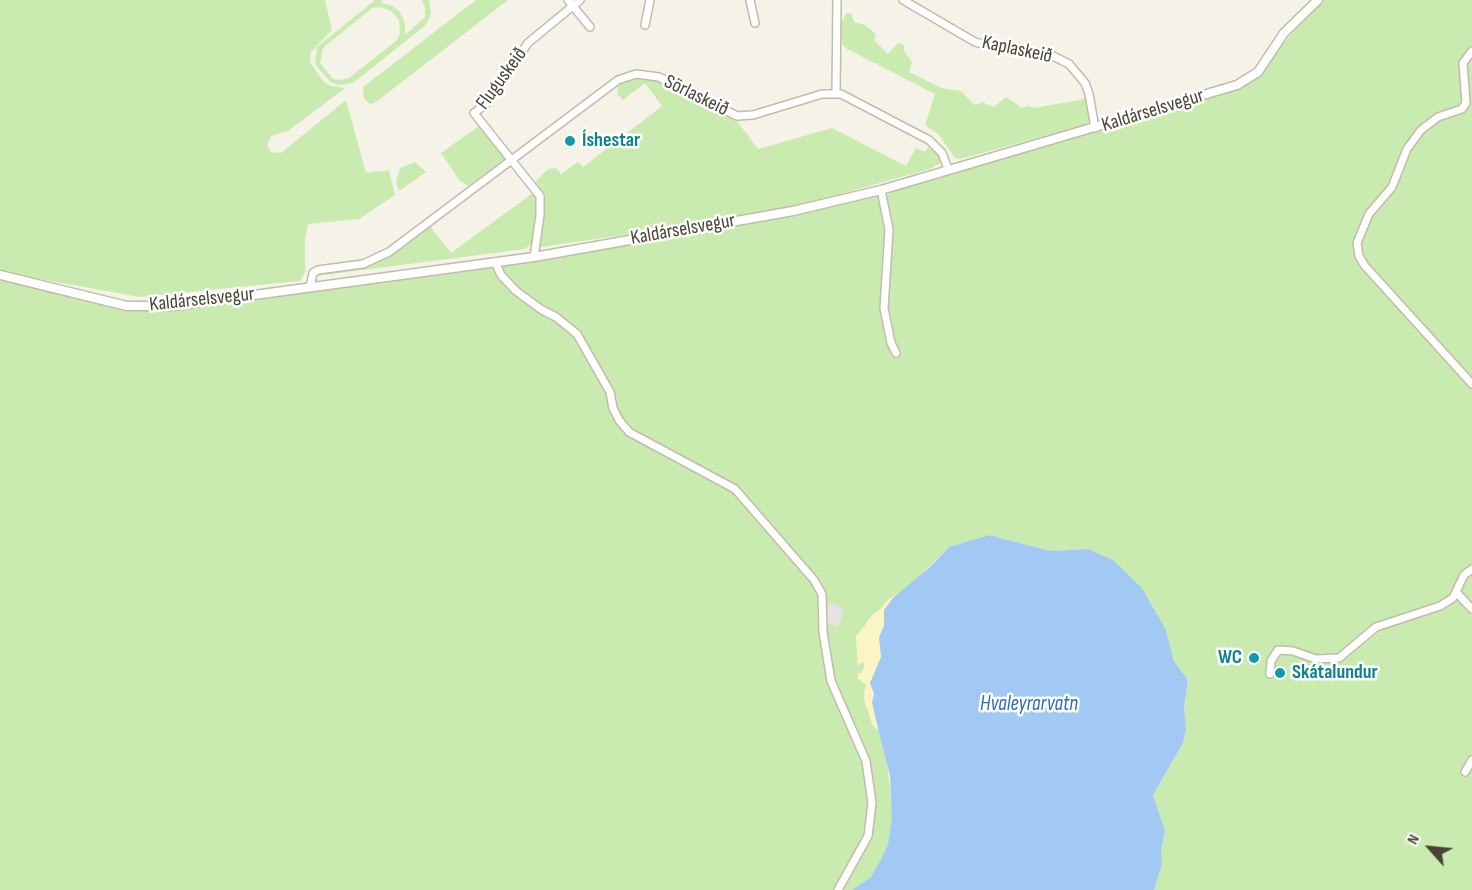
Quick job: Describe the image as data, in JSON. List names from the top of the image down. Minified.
{"streets":{"street":["Kaplaskeið","Fluguskeið","Sörlaskeið","Kaldárselsvegur"]},"crossings":[["Kaplaskeið","Kaldárselsvegur"],["Fluguskeið","Sörlaskeið"],["Sörlaskeið","Kaldárselsvegur"]],"water":["Hvaleyrarvatn"],"places":["Íshestar","WC","Skátalundur"],"north":"top left"}
